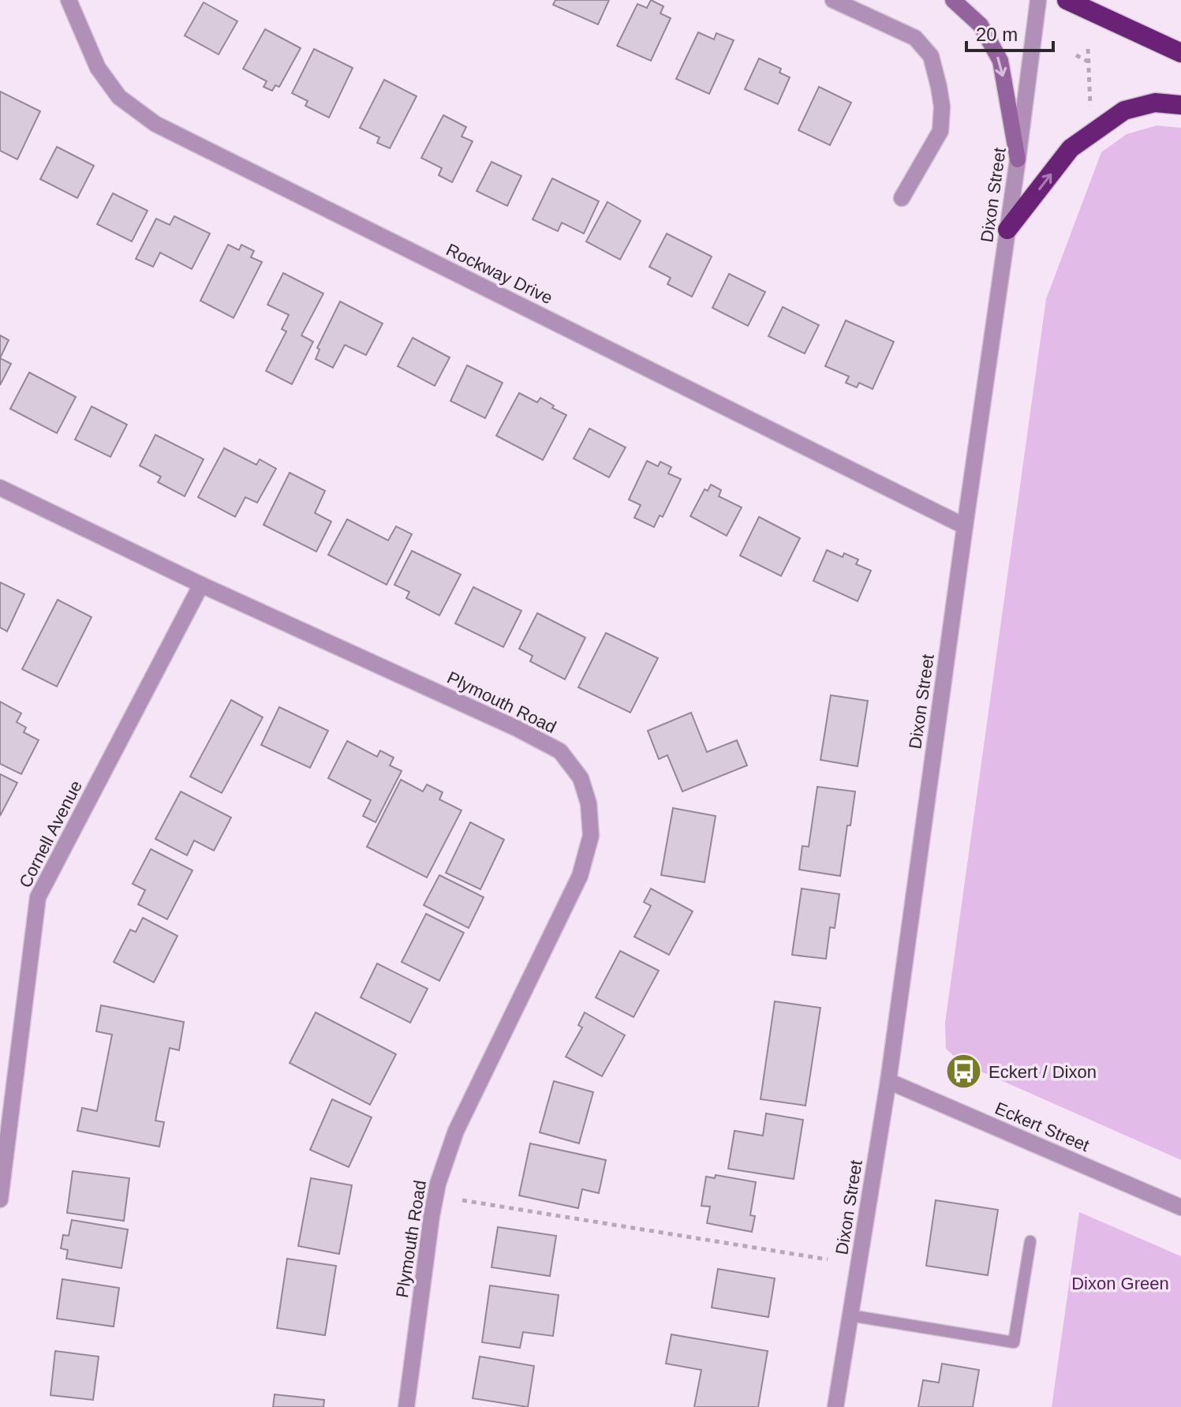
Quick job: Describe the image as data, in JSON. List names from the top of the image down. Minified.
{"streets":{"street":["Dixon Street","Rockway Drive","Plymouth Road","Cornell Avenue","Eckert Street"]},"crossings":[["Dixon Street","Rockway Drive"],["Dixon Street","Eckert Street"],["Plymouth Road","Cornell Avenue"]],"parks":["Dixon Green"],"places":{"bus stop":["Eckert / Dixon"]},"scale_bar":"20 m"}
